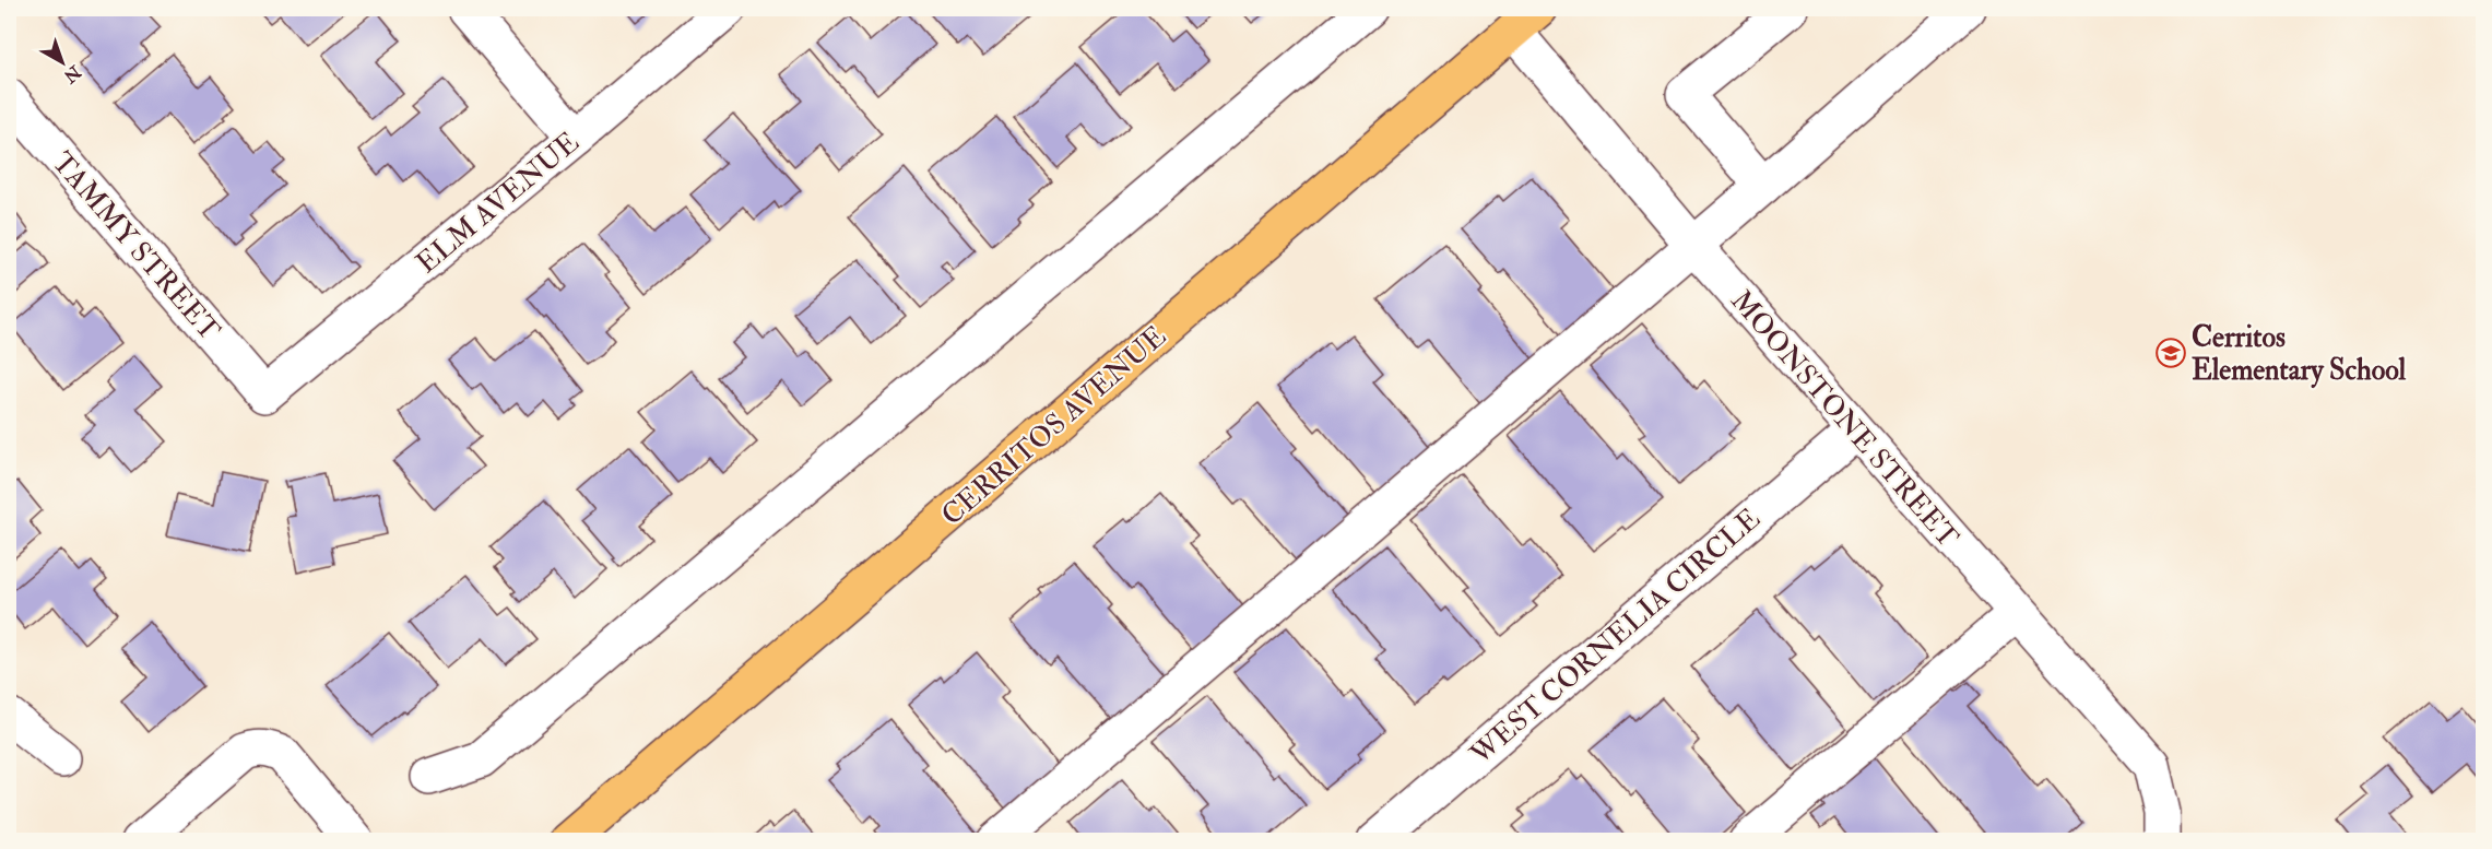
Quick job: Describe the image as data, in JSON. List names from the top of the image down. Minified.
{"streets":{"main road":["CERRITOS AVENUE"],"street":["ELM AVENUE","TAMMY STREET","MOONSTONE STREET","WEST CORNELIA CIRCLE"]},"crossings":[["ELM AVENUE","TAMMY STREET"],["MOONSTONE STREET","CERRITOS AVENUE"],["MOONSTONE STREET","WEST CORNELIA CIRCLE"]],"places":{"school or university":["Cerritos Elementary School"]},"north":"bottom right"}
